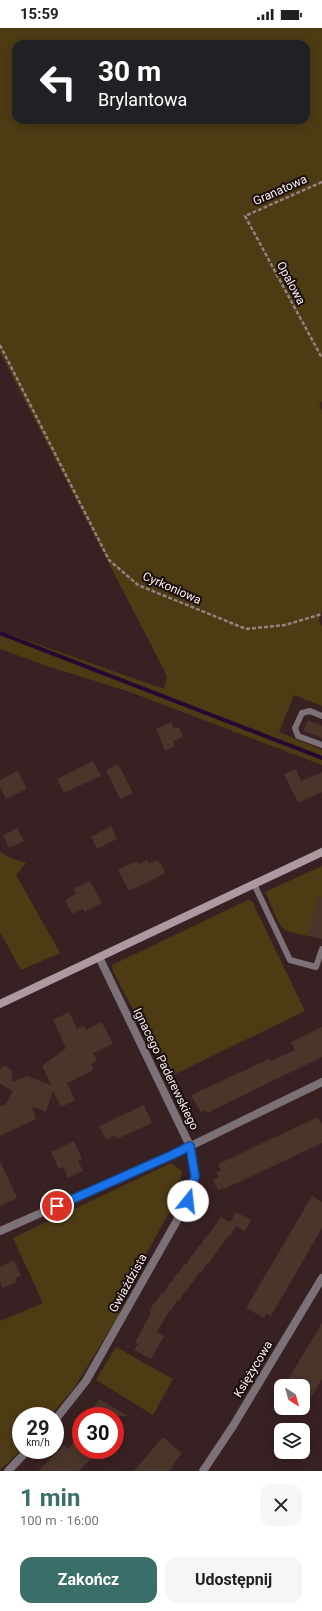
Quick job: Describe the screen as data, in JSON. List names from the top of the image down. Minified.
{"streets":{"street":["Ignacego Paderewskiego","Gwiaździsta","Księżycowa"],"path":["Granatowa","Opalowa","Cyrkoniowa"]},"crossings":[["Granatowa","Opalowa"],["Ignacego Paderewskiego","Gwiaździsta"]],"north":"bottom right","page":{"status":"15:59","turn":["30 m","Brylantowa"],"speed":"29 km/h","limit":"30","heading":["1 min","100 m · 16:00"],"buttons":["Zakończ","Udostępnij"]}}
